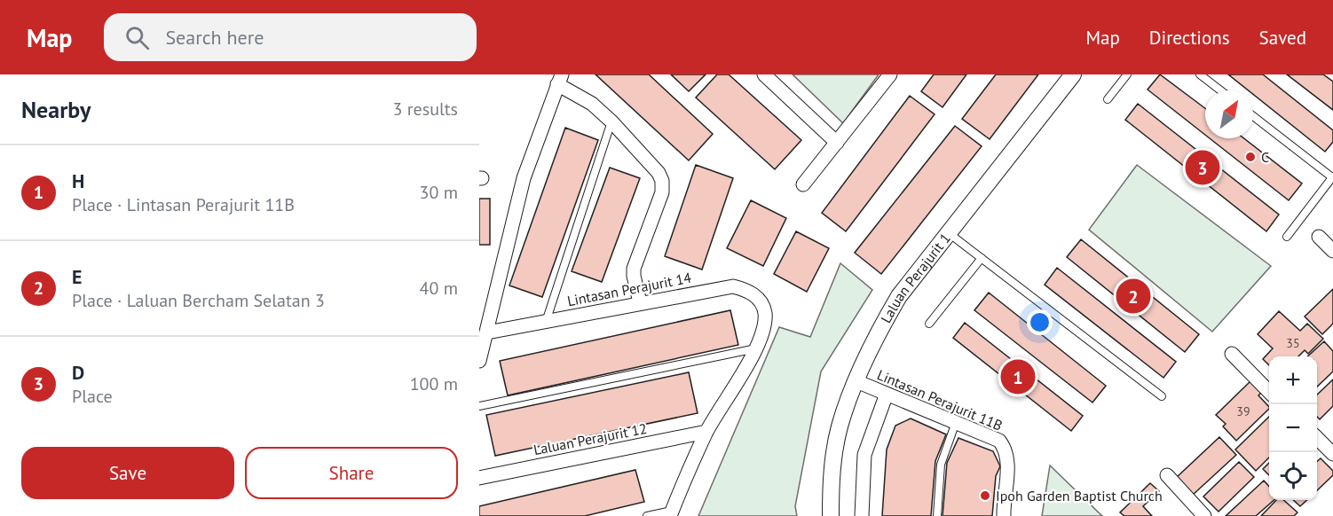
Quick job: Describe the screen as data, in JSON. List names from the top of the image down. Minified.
{"streets":{"street":["Laluan Perajurit 1","Lintasan Perajurit 14","Lintasan Perajurit 11B","Laluan Perajurit 12"]},"crossings":[["Laluan Perajurit 1","Lintasan Perajurit 11B"]],"places":["C","Ipoh Garden Baptist Church"],"house_numbers":["35","39"],"north":"top right","page":{"header":"Map","search":"Search here","nav":["Map","Directions","Saved"],"heading":["Nearby","3 results"],"list":[{"mark":"1","name":"H","note":"Place · Lintasan Perajurit 11B","value":"30 m"},{"mark":"2","name":"E","note":"Place · Laluan Bercham Selatan 3","value":"40 m"},{"mark":"3","name":"D","note":"Place","value":"100 m"}],"pins":["3","2","1"],"map_buttons":["+","−"],"buttons":["Save","Share"]}}
